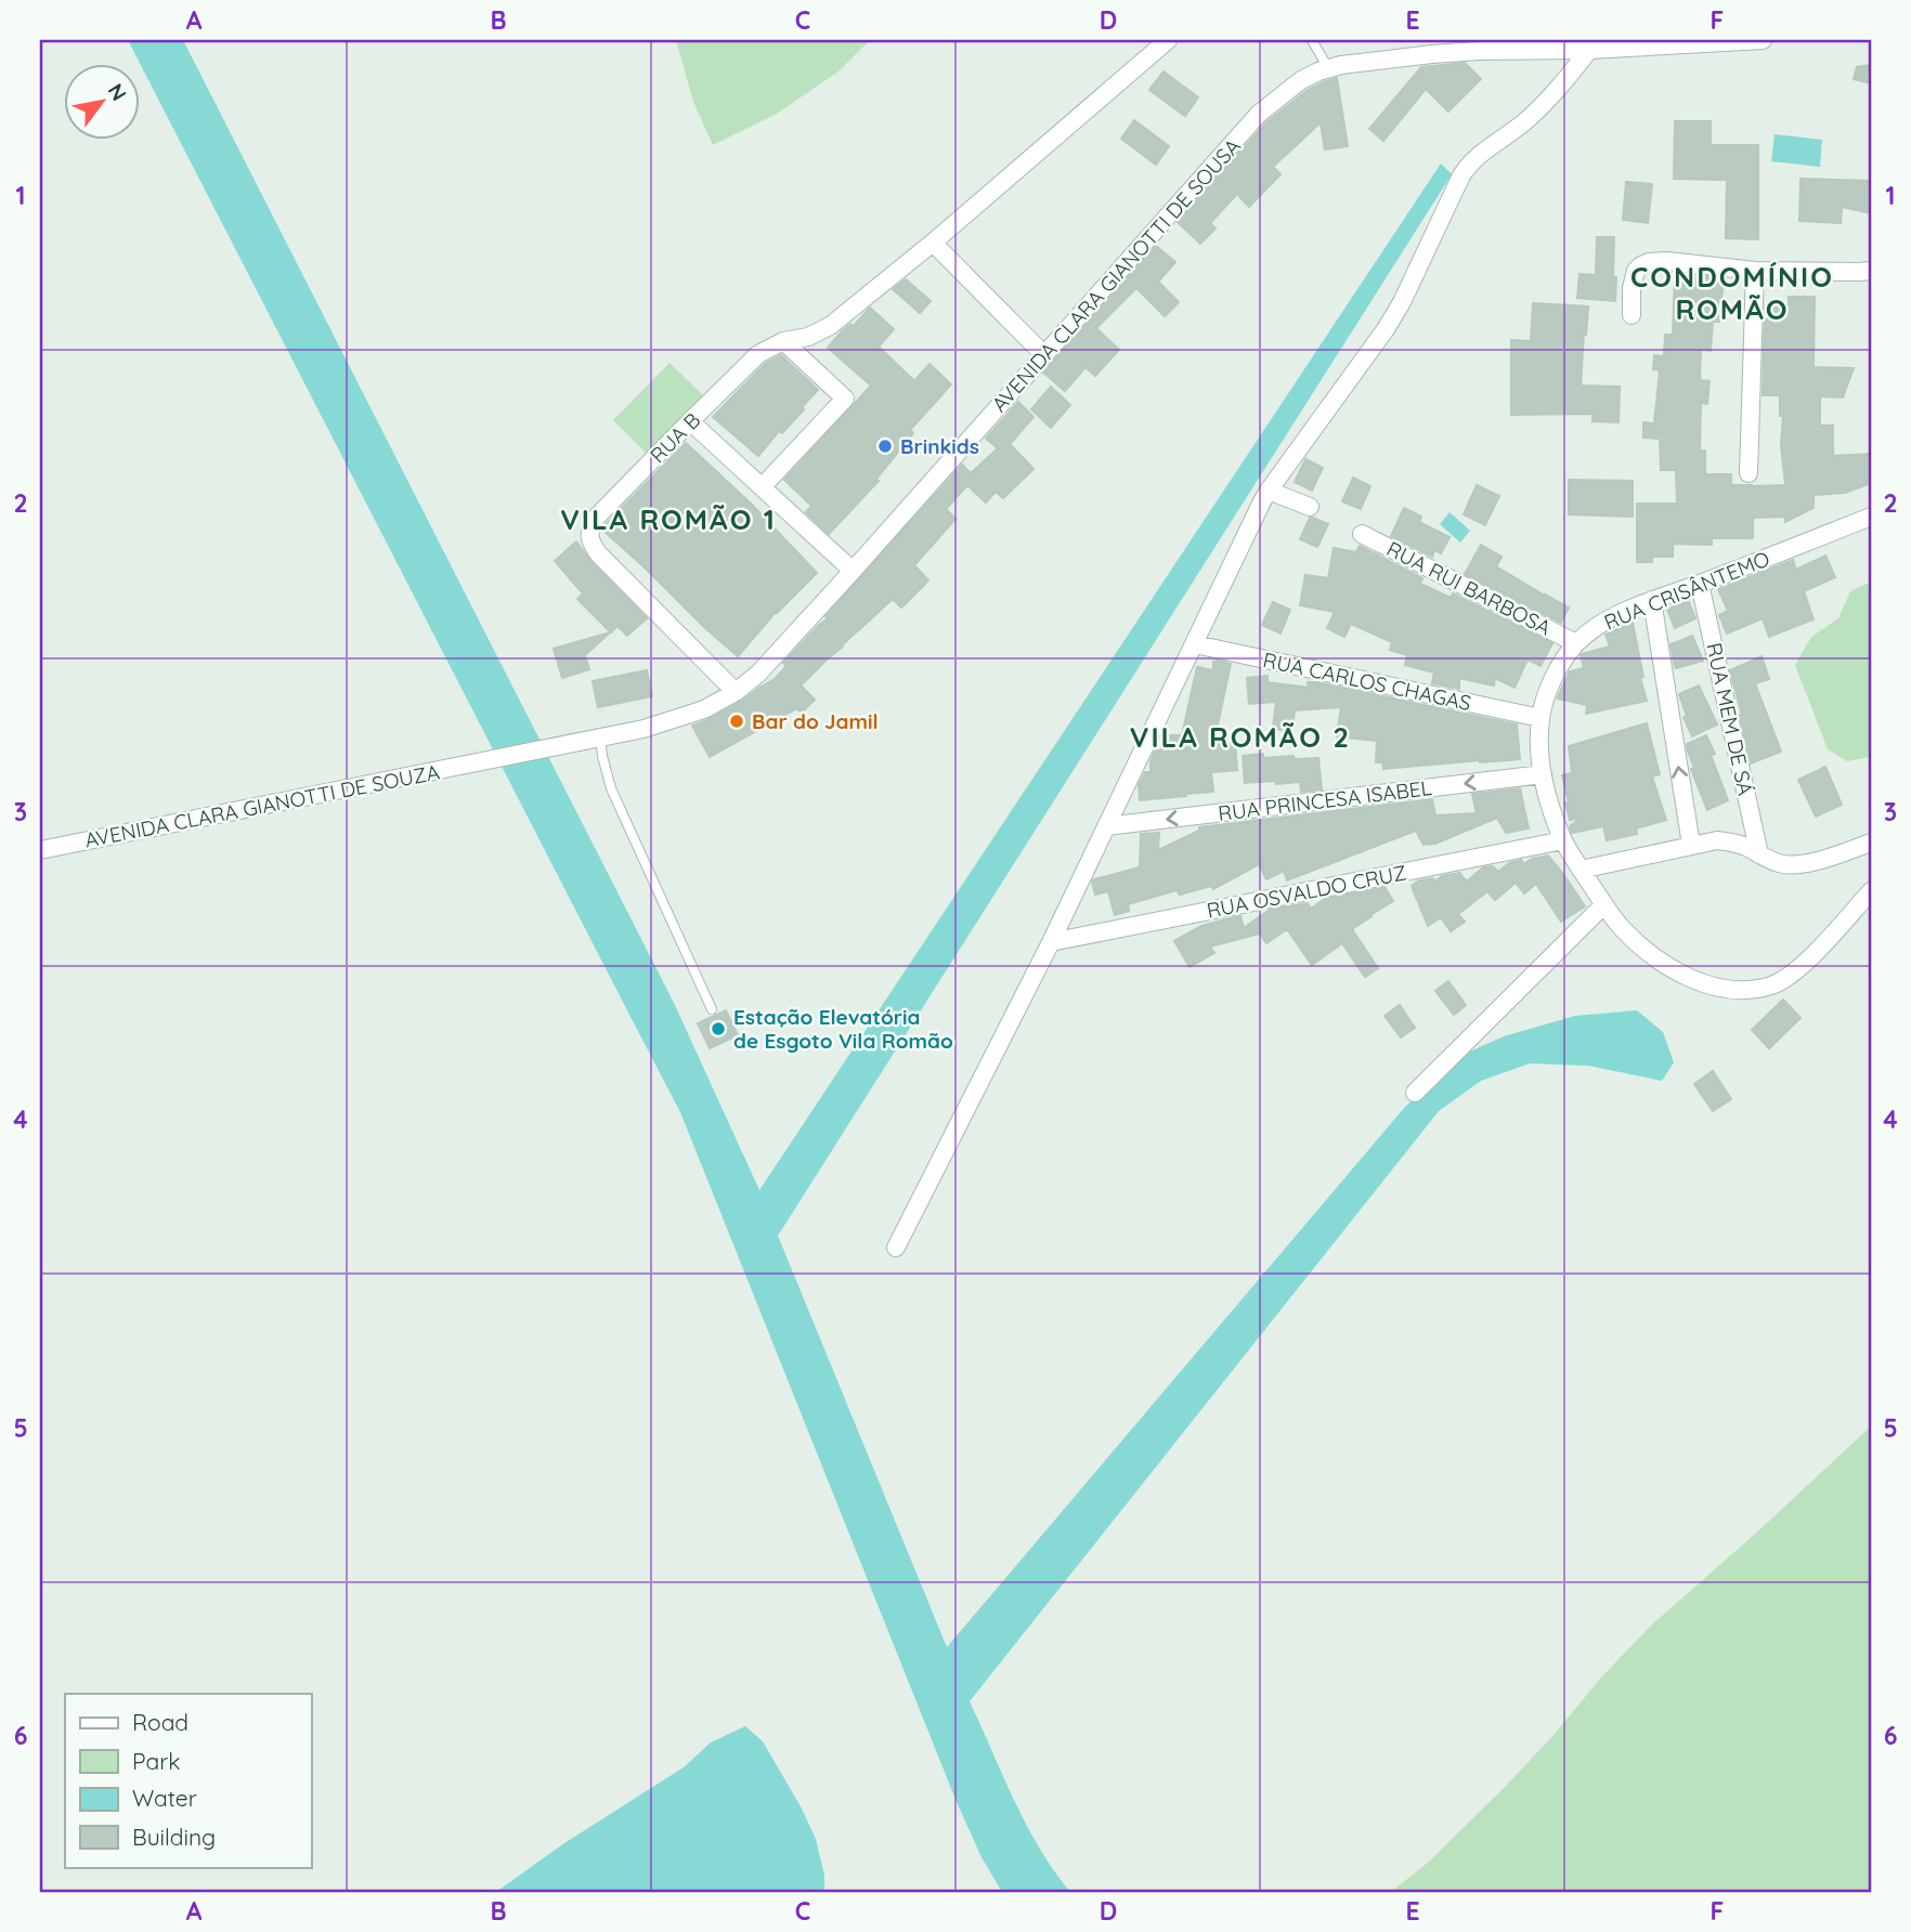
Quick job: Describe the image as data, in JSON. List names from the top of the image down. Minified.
{"streets":{"street":["AVENIDA CLARA GIANOTTI DE SOUSA","RUA B","RUA RUI BARBOSA","RUA CRISÂNTEMO","RUA CARLOS CHAGAS","RUA MEM DE SÁ","RUA PRINCESA ISABEL","AVENIDA CLARA GIANOTTI DE SOUZA","RUA OSVALDO CRUZ"]},"crossings":[["AVENIDA CLARA GIANOTTI DE SOUSA","RUA B"],["AVENIDA CLARA GIANOTTI DE SOUSA","AVENIDA CLARA GIANOTTI DE SOUZA"],["RUA RUI BARBOSA","RUA CRISÂNTEMO"],["RUA CRISÂNTEMO","RUA CARLOS CHAGAS"],["RUA CRISÂNTEMO","RUA MEM DE SÁ"],["RUA CRISÂNTEMO","RUA PRINCESA ISABEL"],["RUA CRISÂNTEMO","RUA OSVALDO CRUZ"]],"one_way":["RUA PRINCESA ISABEL"],"districts":["CONDOMÍNIO ROMÃO","VILA ROMÃO 1","VILA ROMÃO 2"],"places":["Brinkids","Bar do Jamil","Estação Elevatória de Esgoto Vila Romão"],"legend":["Road","Park","Water","Building"],"north":"top right","grid":{"columns":["A","B","C","D","E","F"],"rows":["1","2","3","4","5","6"]}}
